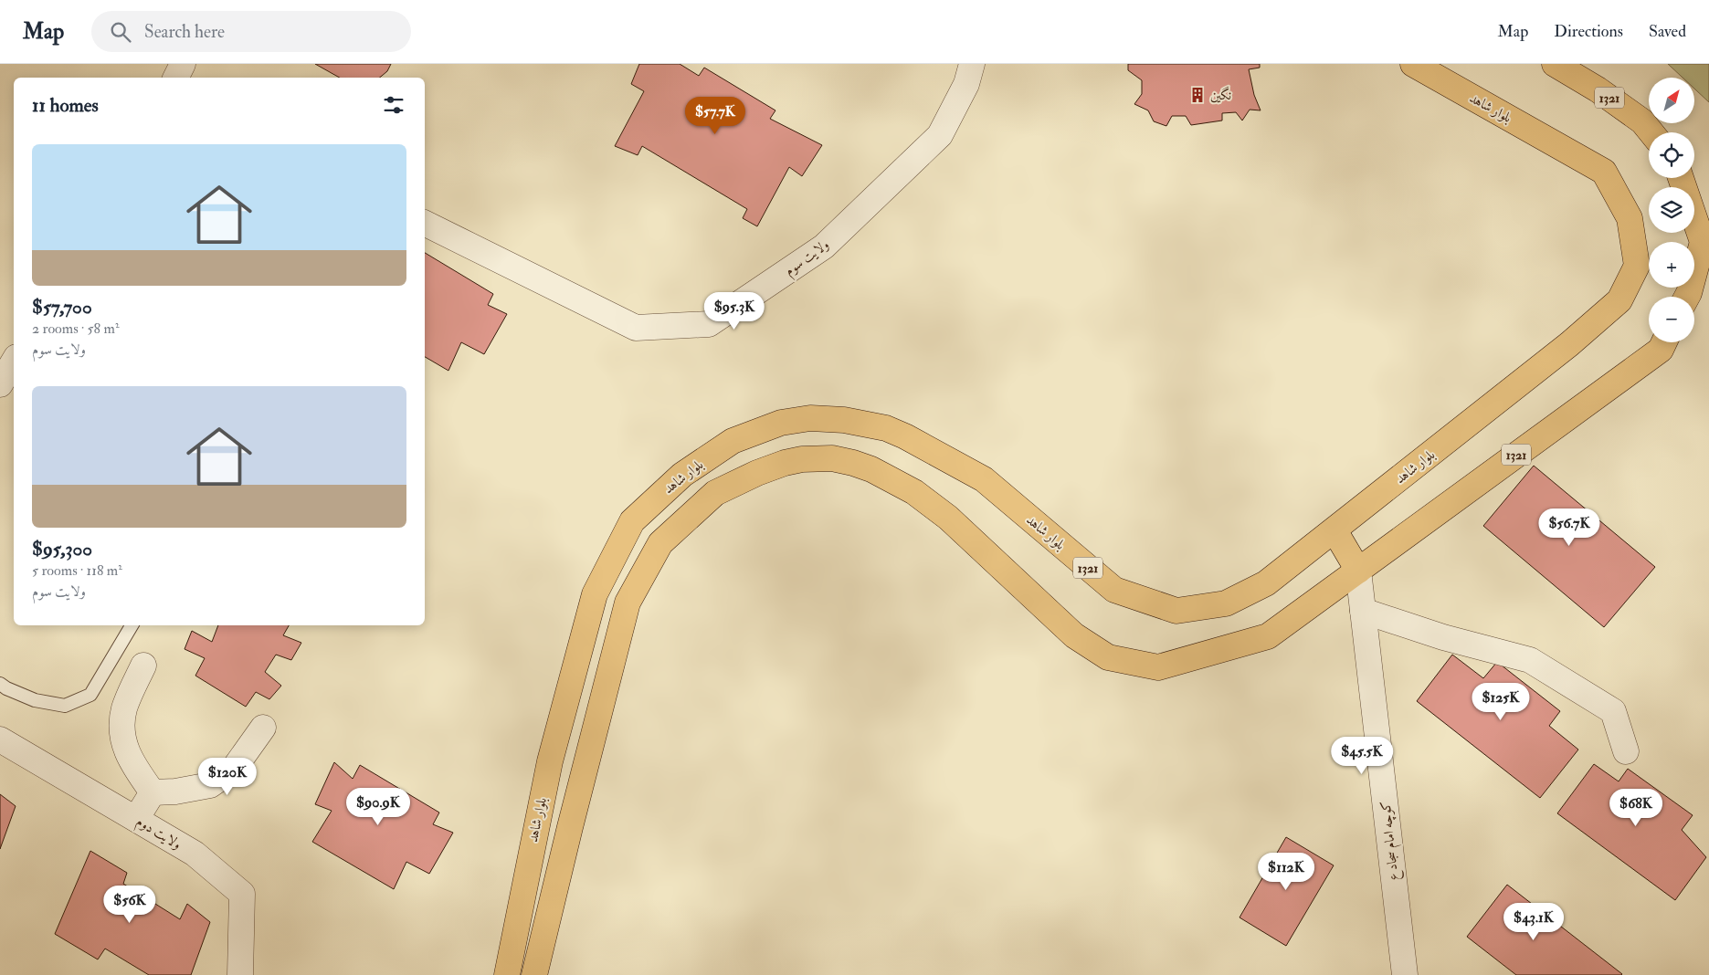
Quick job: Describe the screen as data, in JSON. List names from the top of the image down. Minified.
{"streets":{"main road":["1321","بلوار شاهد"],"street":["ولایت سوم","ولایت دوم","کوچه امام سجاد ع"]},"crossings":[["1321","کوچه امام سجاد ع"]],"places":{"building":["نگین"]},"north":"top right","page":{"header":"Map","search":"Search here","nav":["Map","Directions","Saved"],"map_buttons":["+","−"],"heading":"11 homes","price":["$57.7K","$95.3K","$56.7K","$125K","$45.5K","$120K","$90.9K","$68K","$112K","$56K","$43.1K"],"list":[{"name":"$57,700","note":"2 rooms · 58 m² · ولایت سوم"},{"name":"$95,300","note":"5 rooms · 118 m² · ولایت سوم"}]}}
